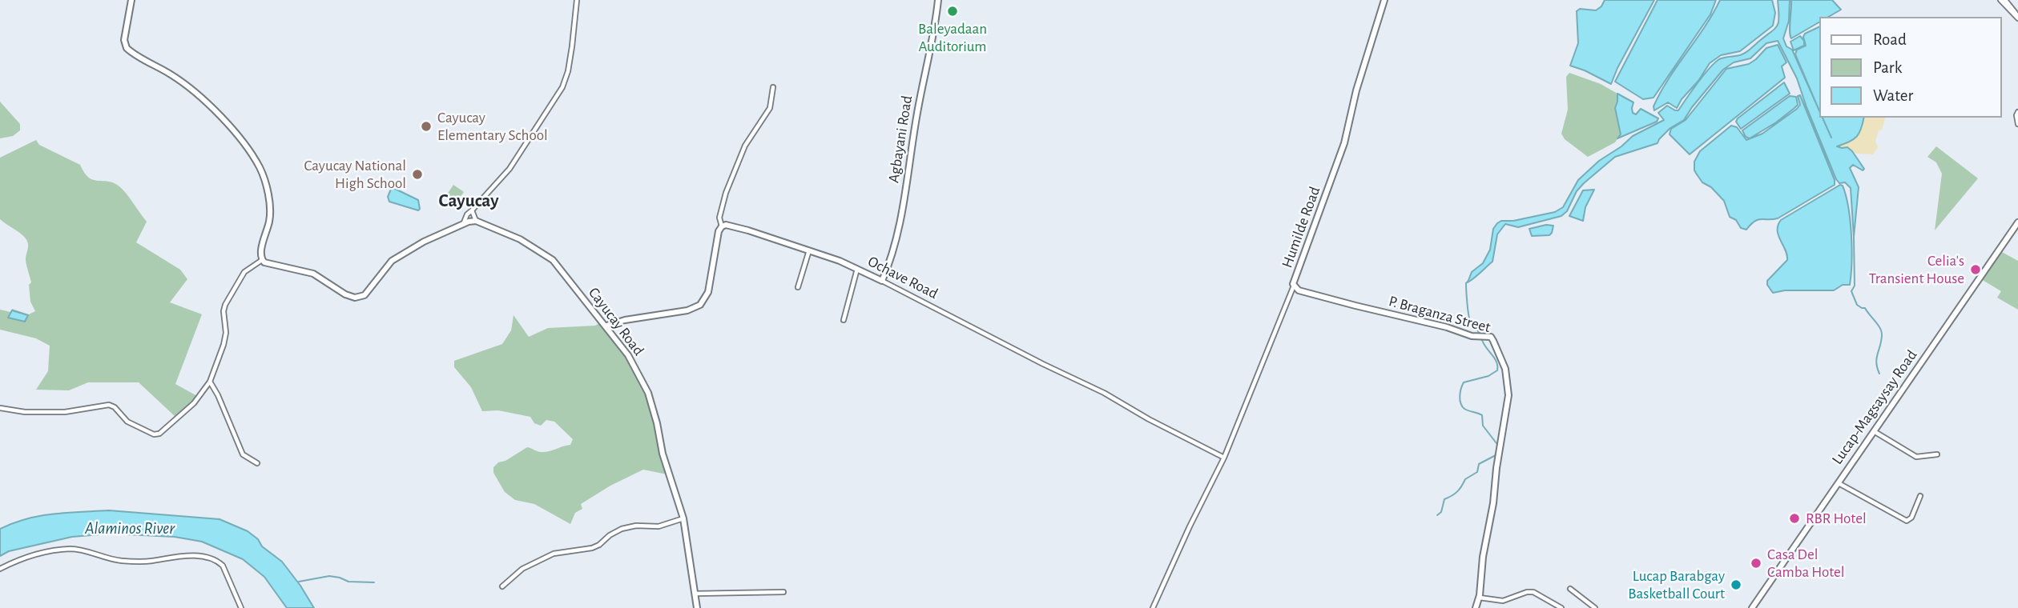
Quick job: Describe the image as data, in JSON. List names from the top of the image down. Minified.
{"streets":{"street":["Agbayani Road","Humilde Road","Ochave Road","P. Braganza Street","Cayucay Road","Lucap-Magsaysay Road"]},"crossings":[["Agbayani Road","Ochave Road"],["Humilde Road","Ochave Road"],["Humilde Road","P. Braganza Street"]],"districts":["Cayucay"],"water":["Alaminos River"],"places":["Baleyadaan Auditorium","Cayucay Elementary School","Cayucay National High School","Celia's Transient House","RBR Hotel","Casa Del Camba Hotel","Lucap Barabgay Basketball Court"],"legend":["Road","Park","Water"]}
